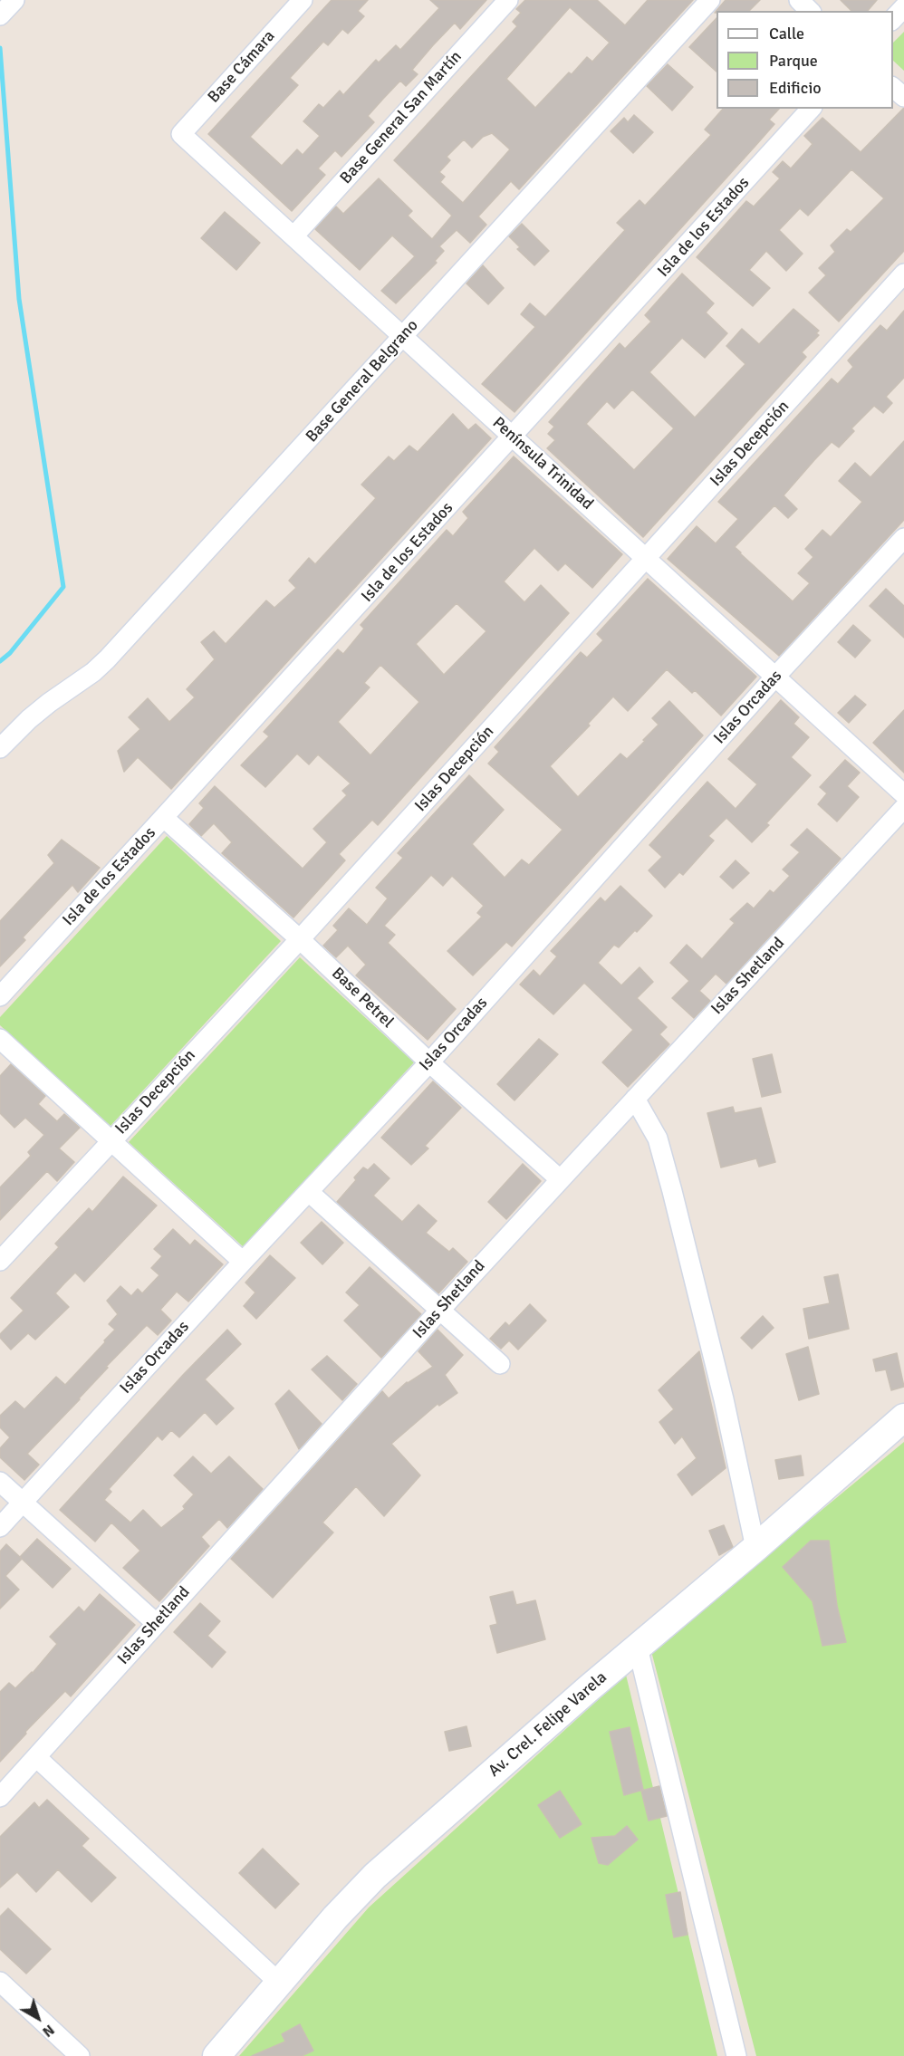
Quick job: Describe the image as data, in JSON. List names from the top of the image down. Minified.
{"streets":{"main road":["Av. Crel. Felipe Varela"],"street":["Base Cámara","Base General San Martín","Isla de los Estados","Base General Belgrano","Islas Decepción","Península Trinidad","Islas Orcadas","Islas Shetland","Base Petrel"]},"crossings":[["Base Cámara","Península Trinidad"],["Base General San Martín","Península Trinidad"],["Isla de los Estados","Península Trinidad"],["Isla de los Estados","Base Petrel"],["Base General Belgrano","Península Trinidad"],["Islas Decepción","Península Trinidad"],["Islas Decepción","Base Petrel"],["Península Trinidad","Islas Orcadas"],["Islas Orcadas","Base Petrel"],["Islas Shetland","Base Petrel"]],"legend":["Calle","Parque","Edificio"],"north":"bottom right"}
